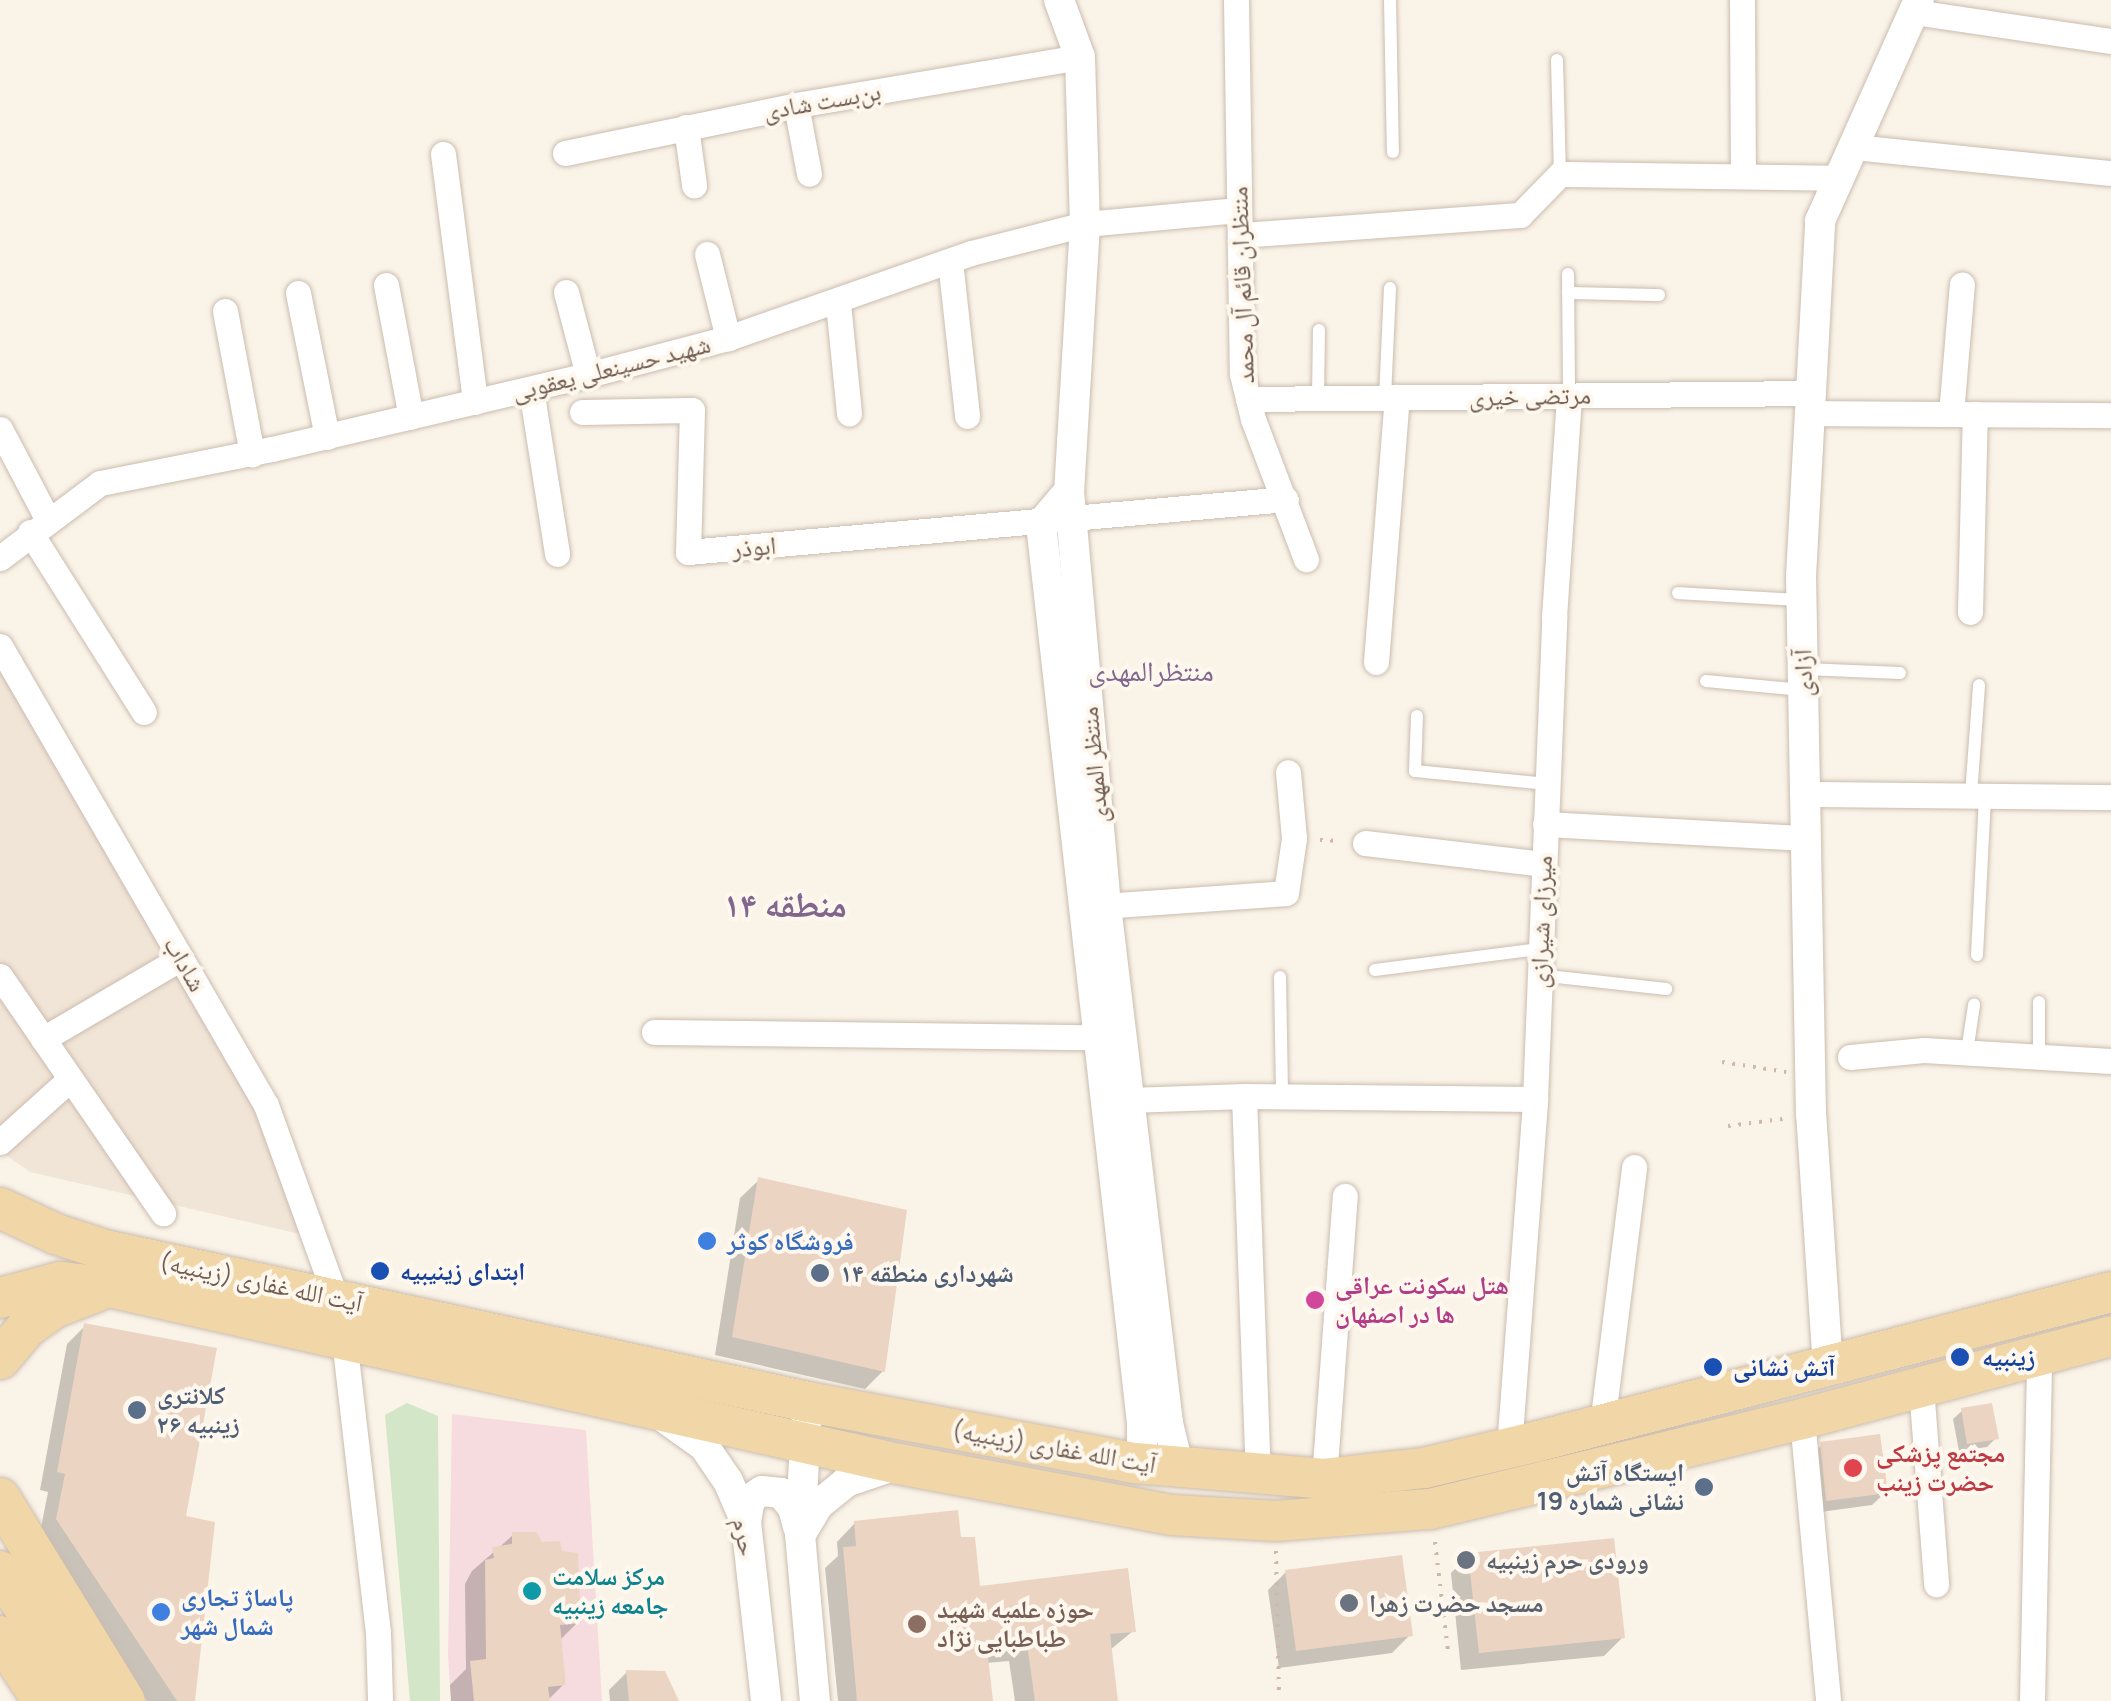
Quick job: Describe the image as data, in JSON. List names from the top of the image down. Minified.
{"streets":{"main road":["آیت الله غفاری (زینبیه)"],"street":["بن‌بست شادی","منتظران قائم آل محمد","شهید حسینعلی یعقوبی","مرتضی خیری","ابوذر","آزادی","منتظر المهدی","میرزای شیرازی","شاداب","حرم"]},"crossings":[["بن‌بست شادی","منتظر المهدی"],["منتظران قائم آل محمد","شهید حسینعلی یعقوبی"],["منتظران قائم آل محمد","مرتضی خیری"],["شهید حسینعلی یعقوبی","منتظر المهدی"],["مرتضی خیری","آزادی"],["مرتضی خیری","میرزای شیرازی"],["ابوذر","منتظر المهدی"],["آزادی","آیت الله غفاری (زینبیه)"],["منتظر المهدی","آیت الله غفاری (زینبیه)"],["میرزای شیرازی","آیت الله غفاری (زینبیه)"],["شاداب","آیت الله غفاری (زینبیه)"],["آیت الله غفاری (زینبیه)","حرم"]],"districts":["منتظرالمهدی","منطقه ۱۴"],"places":["فروشگاه کوثر","ابتدای زینیبیه","شهرداری منطقه ۱۴","هتل سکونت عراقی ها در اصفهان","زینبیه","آتش نشانی","کلانتری ۲۶ زینبیه","مجتمع پزشکی حضرت زینب","ایستگاه آتش نشانی شماره 19","ورودی حرم زینبیه","مرکز سلامت جامعه زینبیه","مسجد حضرت زهرا","پاساژ تجاری شمال شهر","حوزه علمیه شهید طباطبایی نژاد"]}
